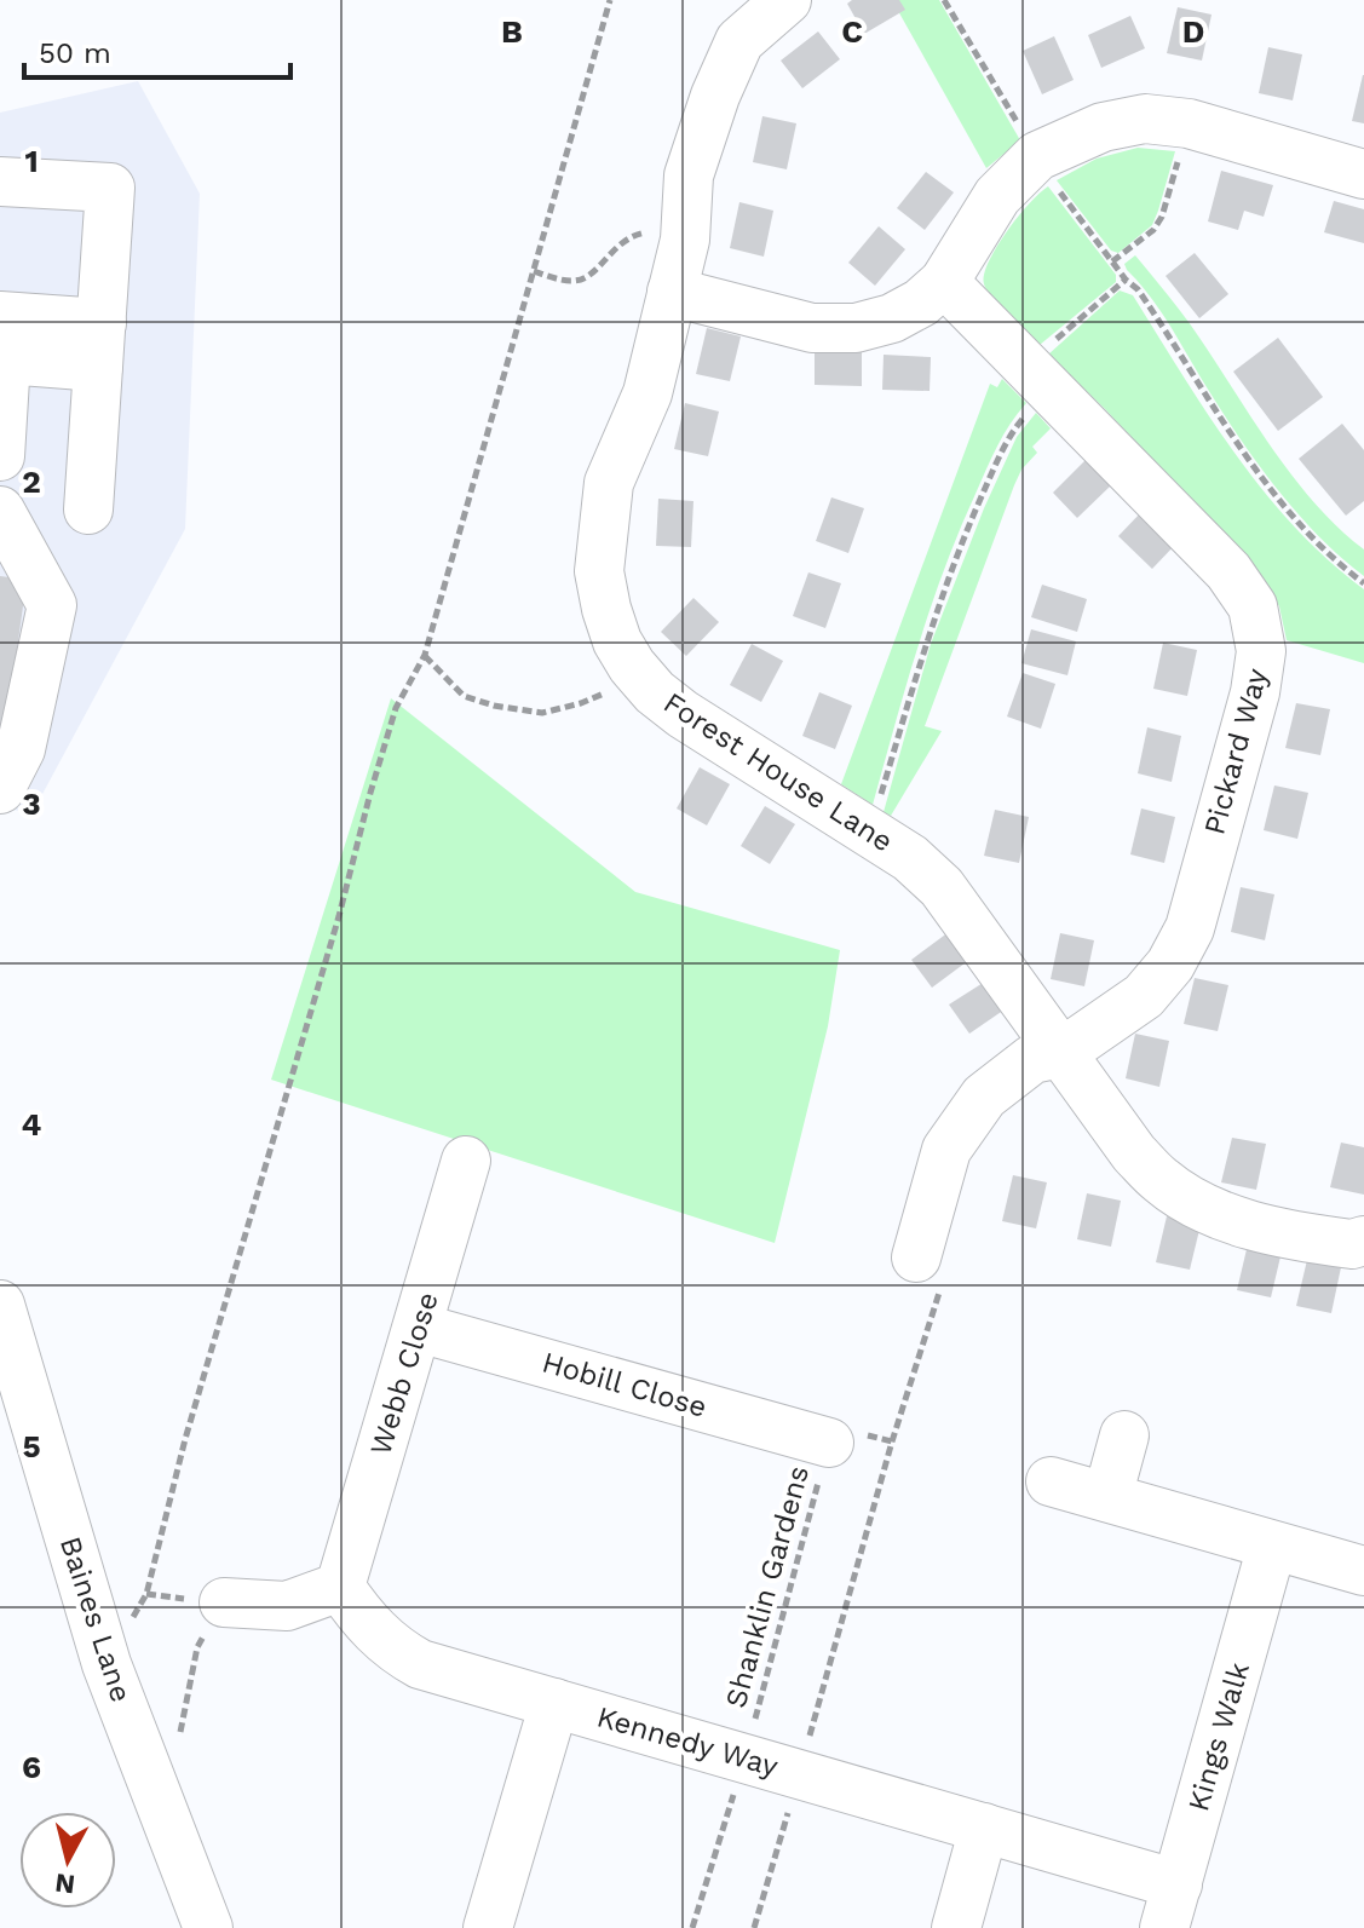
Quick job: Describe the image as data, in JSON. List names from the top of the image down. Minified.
{"streets":{"street":["Pickard Way","Forest House Lane","Webb Close","Hobill Close","Baines Lane","Kings Walk","Kennedy Way"],"path":["Shanklin Gardens"]},"crossings":[["Pickard Way","Forest House Lane"],["Webb Close","Hobill Close"],["Webb Close","Kennedy Way"],["Hobill Close","Shanklin Gardens"],["Shanklin Gardens","Kennedy Way"],["Kings Walk","Kennedy Way"]],"scale_bar":"50 m","north":"bottom","grid":{"columns":["B","C","D"],"rows":["1","2","3","4","5","6"]}}
